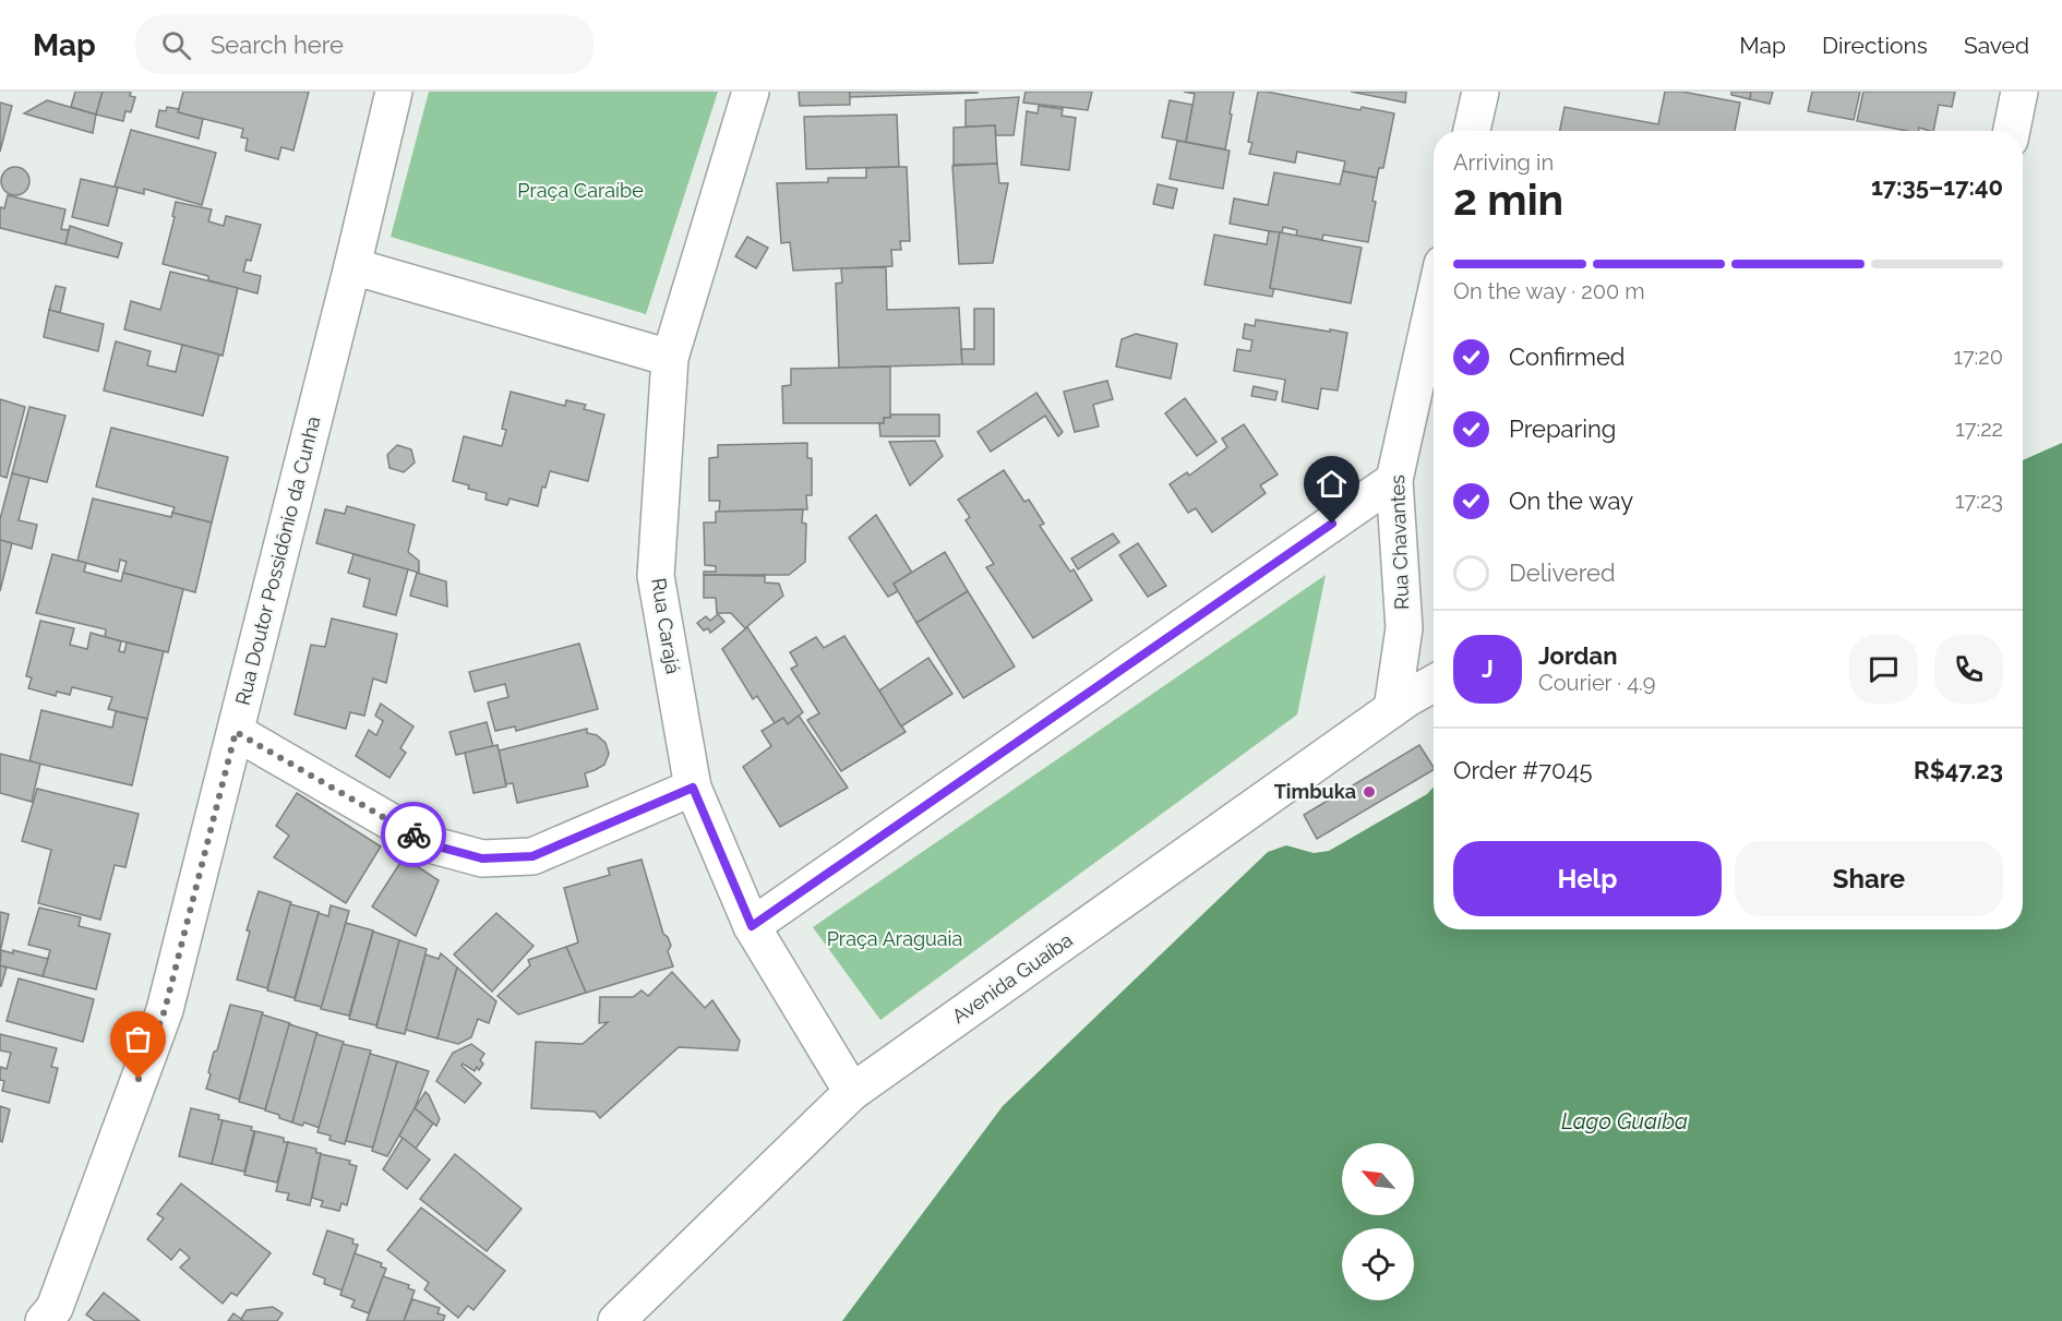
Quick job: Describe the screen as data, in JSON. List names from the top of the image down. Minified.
{"streets":{"street":["Rua Chavantes","Rua Doutor Possidônio da Cunha","Rua Carajá","Avenida Guaíba"]},"crossings":[["Rua Chavantes","Avenida Guaíba"],["Rua Carajá","Avenida Guaíba"]],"water":["Lago Guaíba"],"parks":["Praça Caraíbe","Praça Araguaia"],"places":["Timbuka"],"north":"top left","page":{"header":"Map","search":"Search here","nav":["Map","Directions","Saved"],"heading":["2 min","Arriving in","17:35–17:40"],"panel":["Jordan","Courier · 4.9","Order #7045","R$47.23"],"bar":"On the way · 200 m","list":[["Confirmed","17:20"],["Preparing","17:22"],["On the way","17:23"],"Delivered"],"round":"J","buttons":["Help","Share"]}}
